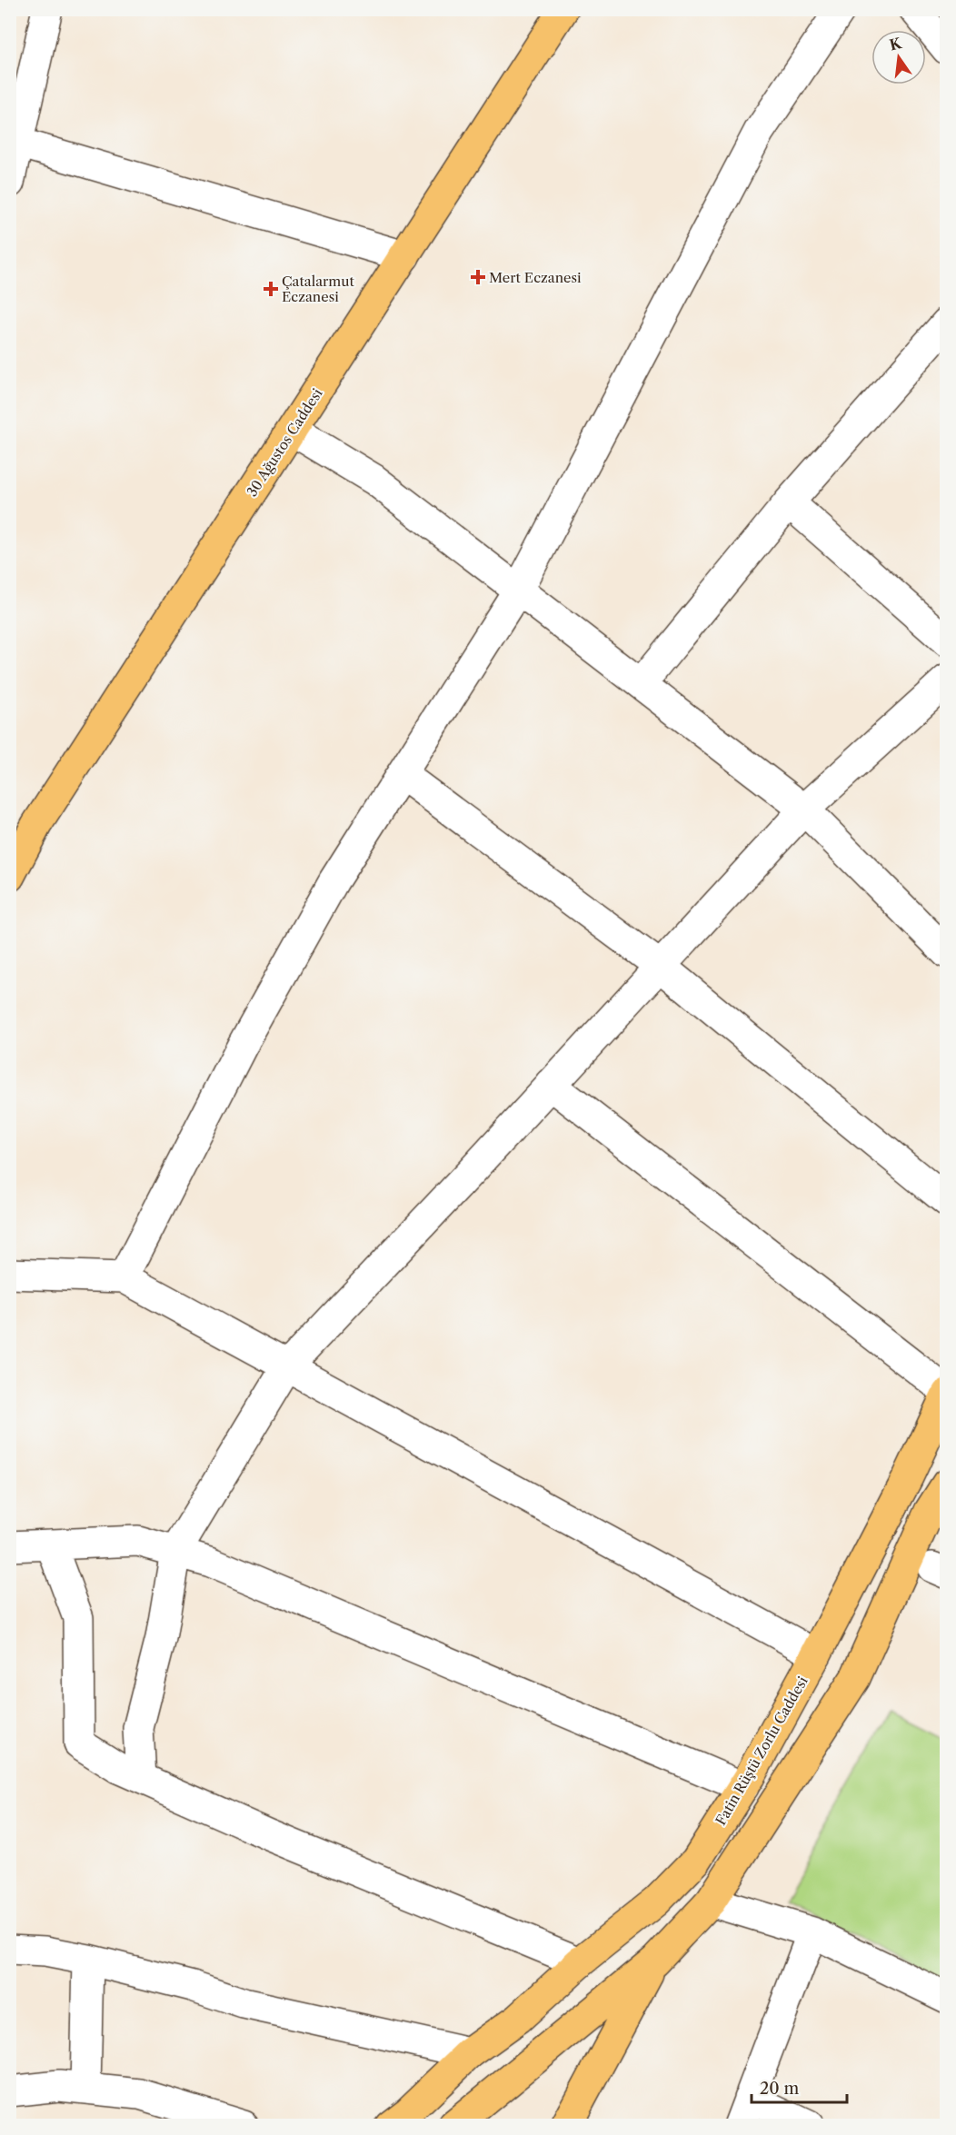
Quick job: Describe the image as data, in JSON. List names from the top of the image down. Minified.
{"streets":{"main road":["30 Ağustos Caddesi","Fatin Rüştü Zorlu Caddesi"]},"places":{"health":["Mert Eczanesi","Çatalarmut Eczanesi"]},"scale_bar":"20 m","north":"top"}
